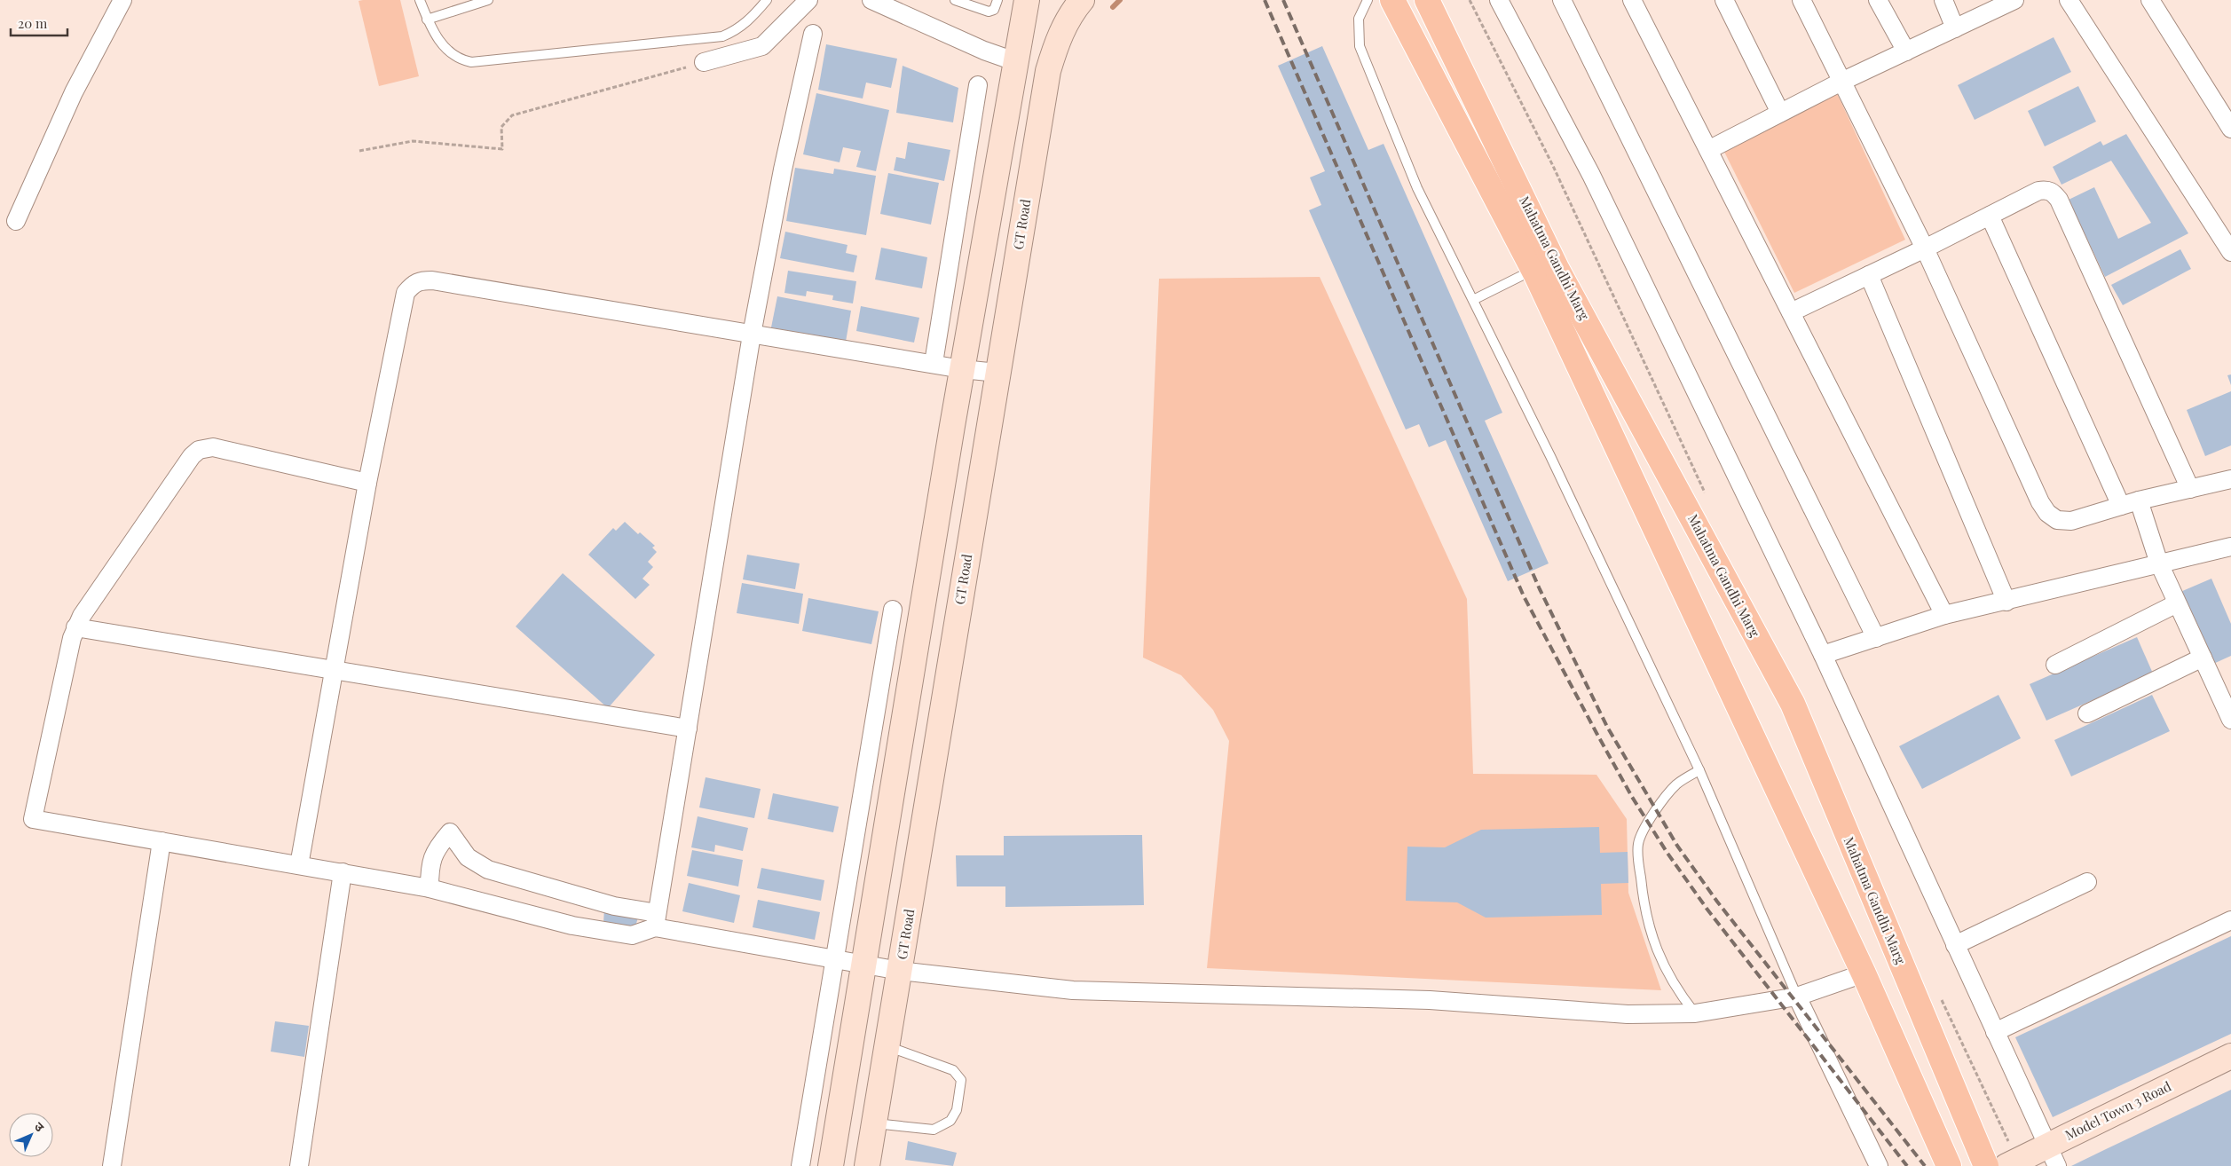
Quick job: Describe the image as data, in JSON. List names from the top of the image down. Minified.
{"streets":{"main road":["GT Road","Mahatma Gandhi Marg","Model Town 3 Road"]},"scale_bar":"20 m","north":"top right"}
